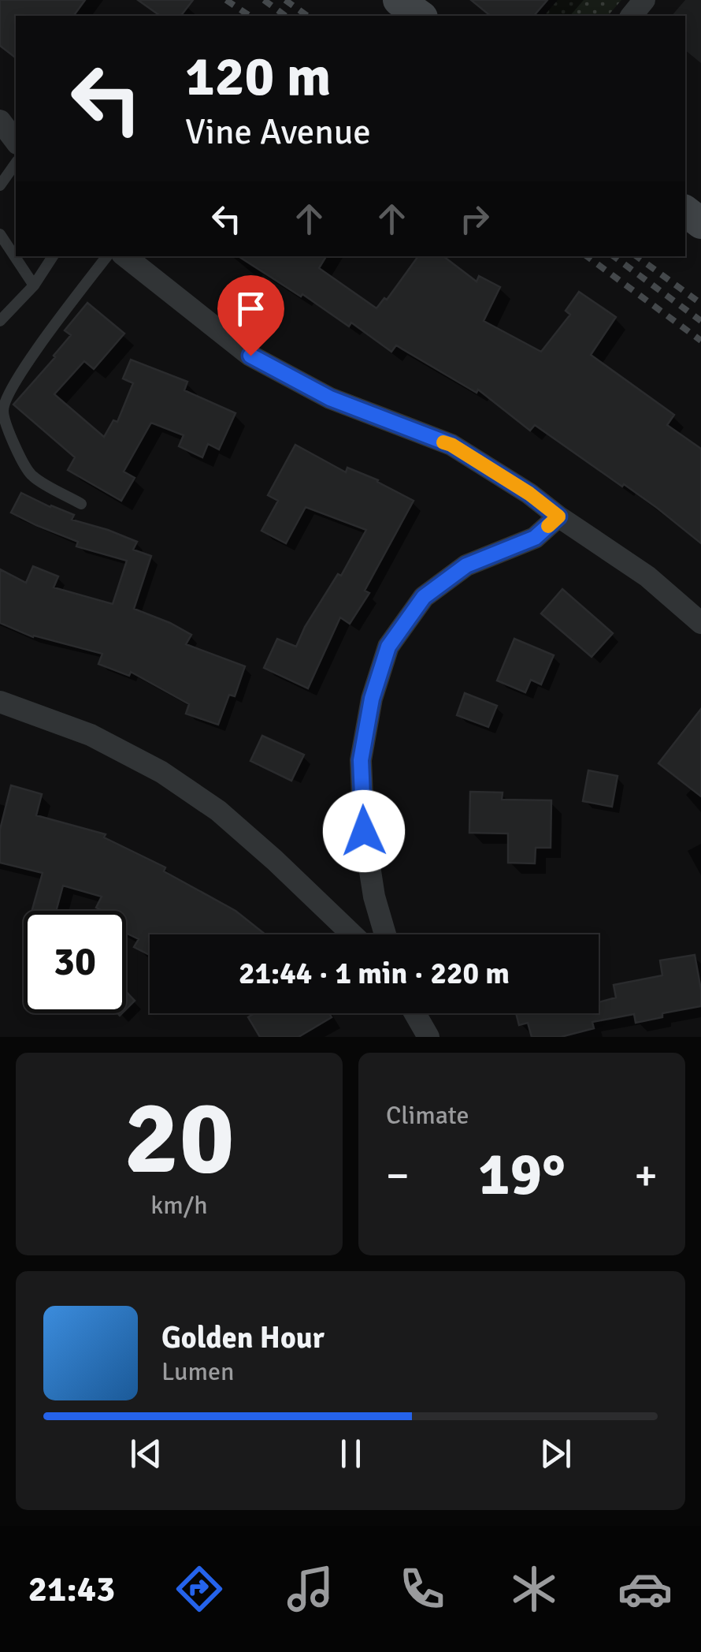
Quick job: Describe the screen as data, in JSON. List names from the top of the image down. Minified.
{"page":{"turn":["120 m","Vine Avenue"],"limit":"30","trip":"21:44 · 1 min · 220 m","tile":[["20","km/h"],"Climate"],"heat":["−","19°","+"],"song":["Golden Hour","Lumen"],"tabs":"21:43"}}
